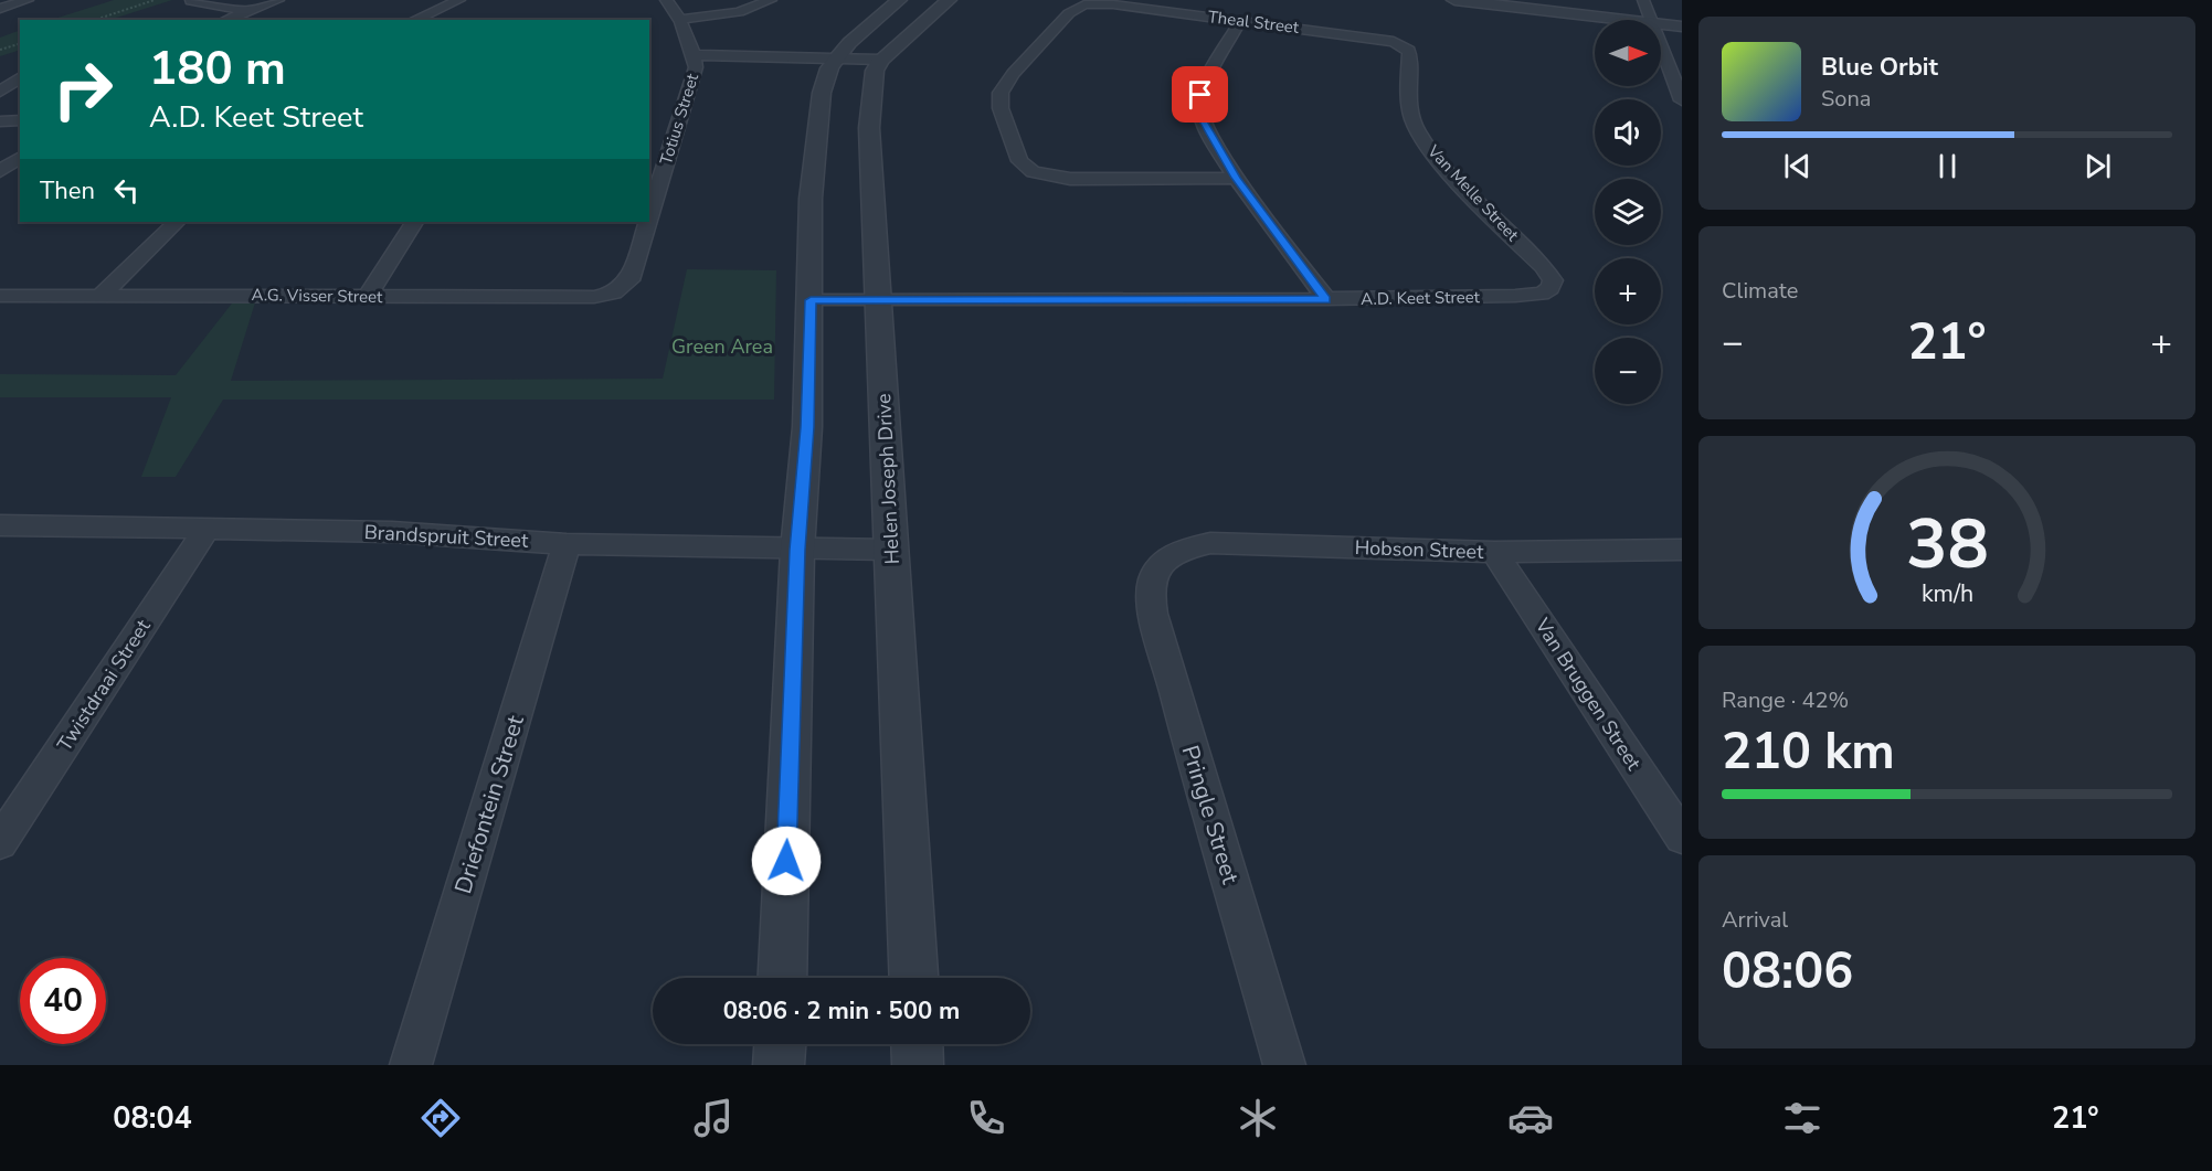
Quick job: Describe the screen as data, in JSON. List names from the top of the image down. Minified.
{"streets":{"street":["Theal Street","Totius Street","Van Melle Street","A.G. Visser Street","A.D. Keet Street","Helen Joseph Drive","Brandspruit Street","Hobson Street","Twistdraai Street","Van Bruggen Street","Driefontein Street","Pringle Street"]},"crossings":[["Theal Street","Van Melle Street"],["Totius Street","A.G. Visser Street"],["Van Melle Street","A.D. Keet Street"],["A.D. Keet Street","Helen Joseph Drive"],["Helen Joseph Drive","Brandspruit Street"],["Brandspruit Street","Twistdraai Street"],["Brandspruit Street","Driefontein Street"],["Hobson Street","Van Bruggen Street"],["Hobson Street","Pringle Street"]],"parks":["Green Area"],"north":"right","page":{"map_buttons":["+","−"],"turn":["180 m","A.D. Keet Street"],"song":["Blue Orbit","Sona"],"then":"Then","tile":["Climate",["Range · 42%","210 km"],["Arrival","08:06"]],"heat":["−","21°","+"],"limit":"40","trip":"08:06 · 2 min · 500 m","tabs":["08:04","21°"],"gauge":["38","km/h"]}}
